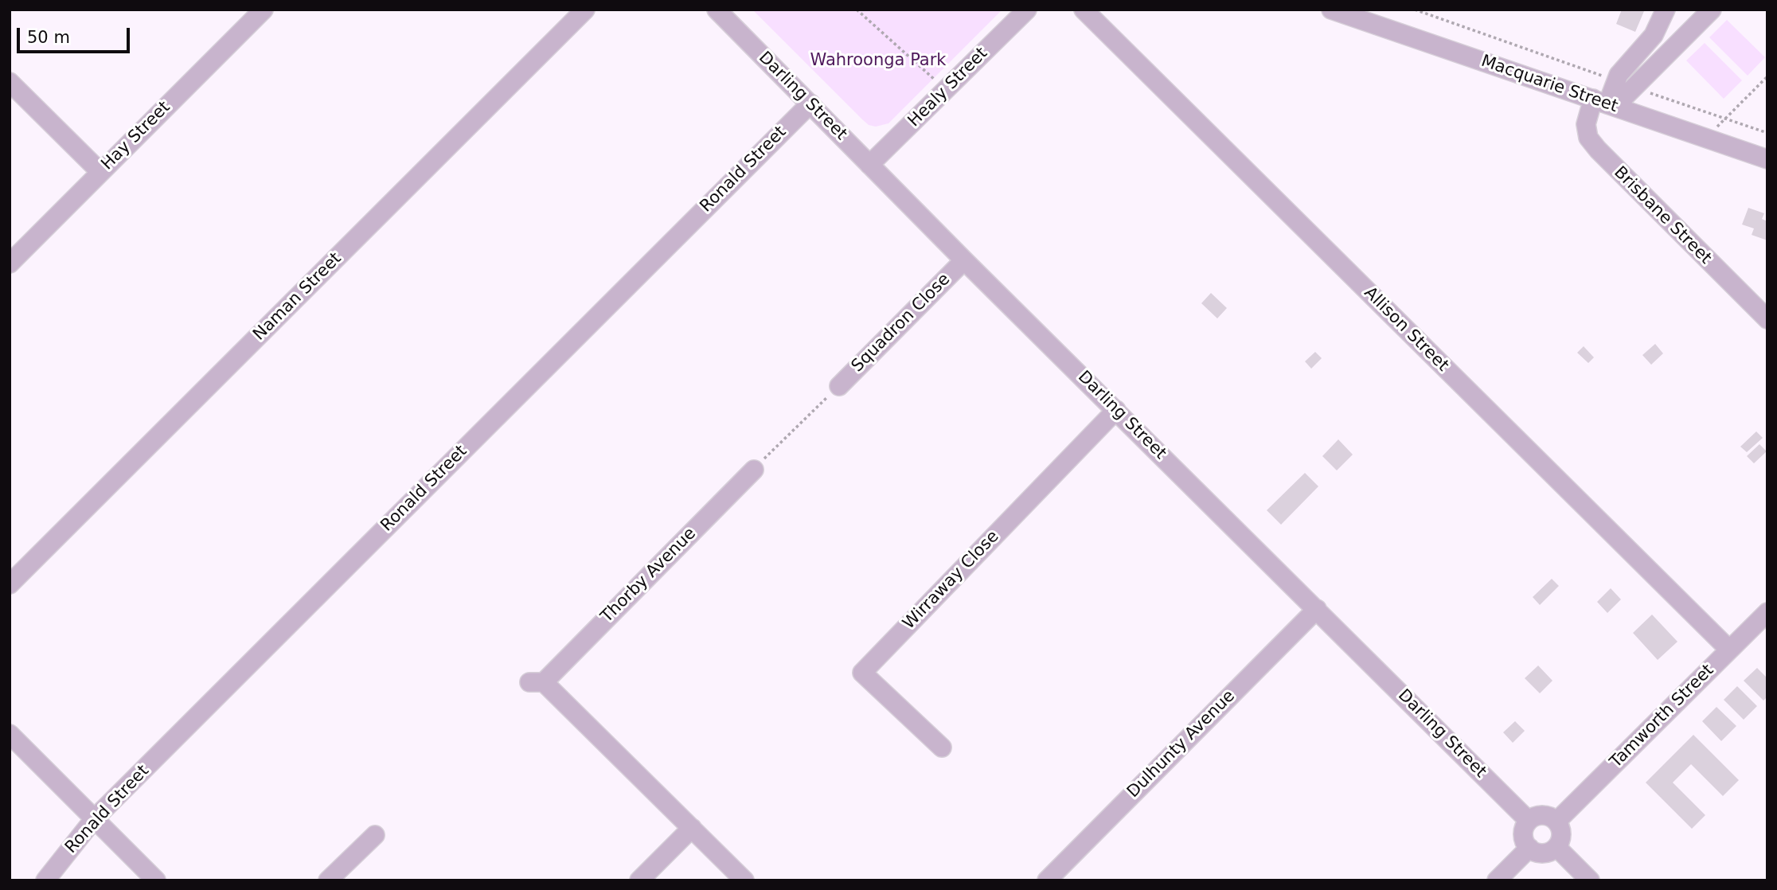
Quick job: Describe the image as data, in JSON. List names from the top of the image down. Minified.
{"streets":{"street":["Macquarie Street","Healy Street","Darling Street","Hay Street","Ronald Street","Brisbane Street","Naman Street","Squadron Close","Allison Street","Thorby Avenue","Wirraway Close","Tamworth Street","Dulhunty Avenue"]},"crossings":[["Macquarie Street","Brisbane Street"],["Healy Street","Darling Street"],["Darling Street","Ronald Street"],["Darling Street","Squadron Close"],["Darling Street","Wirraway Close"],["Darling Street","Tamworth Street"],["Darling Street","Dulhunty Avenue"],["Allison Street","Tamworth Street"]],"parks":["Wahroonga Park"],"scale_bar":"50 m"}
